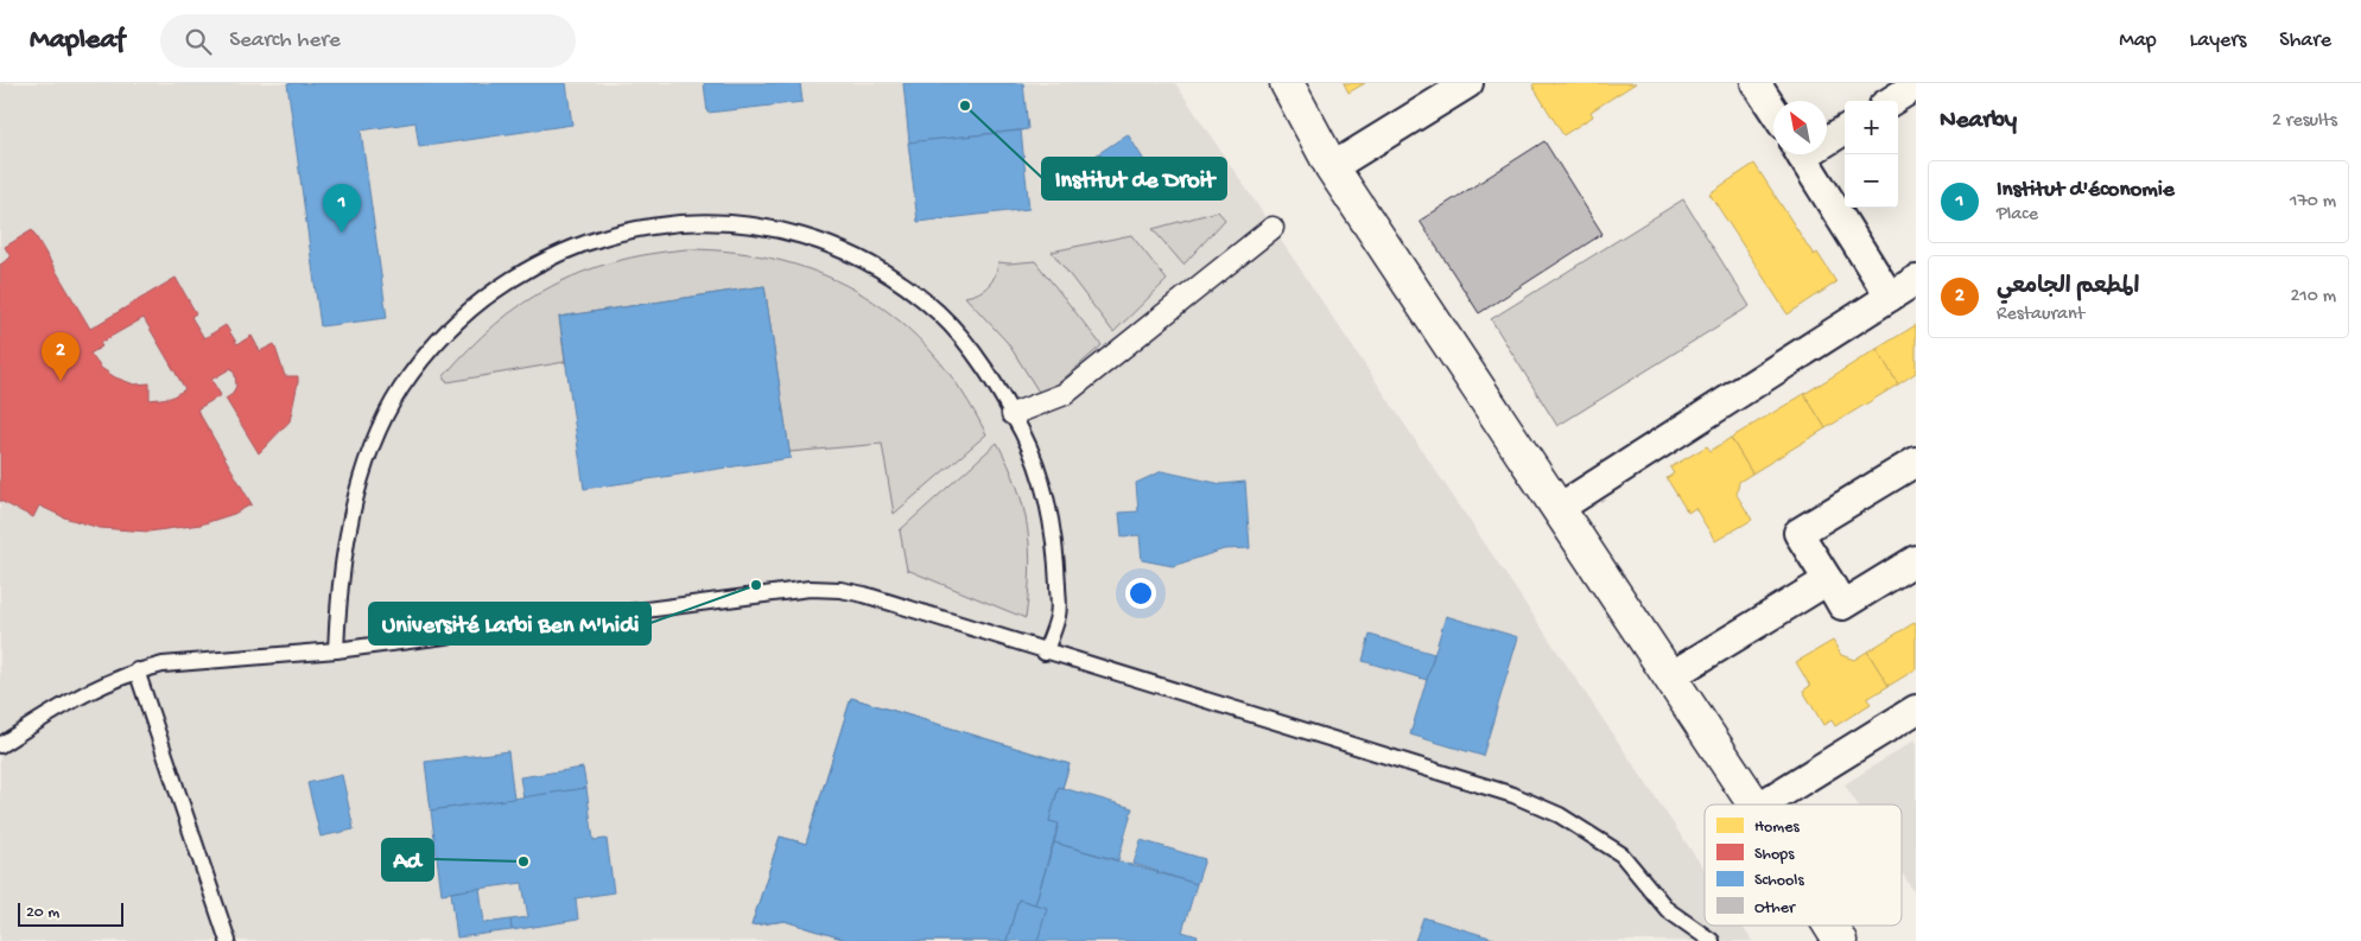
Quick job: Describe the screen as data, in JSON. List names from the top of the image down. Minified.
{"places":["Institut de Droit","Université Larbi Ben M'hidi","Ad"],"legend":["Homes","Shops","Schools","Other"],"scale_bar":"20 m","north":"top left","page":{"header":"Mapleaf","search":"Search here","nav":["Map","Layers","Share"],"heading":["Nearby","2 results"],"map_buttons":["+","−"],"list":[{"mark":"1","name":"Institut d'économie","note":"Place","value":"170 m"},{"mark":"2","name":"المطعم الجامعي","note":"Restaurant","value":"210 m"}],"pins":["1","2"],"scale":"20 m"}}
